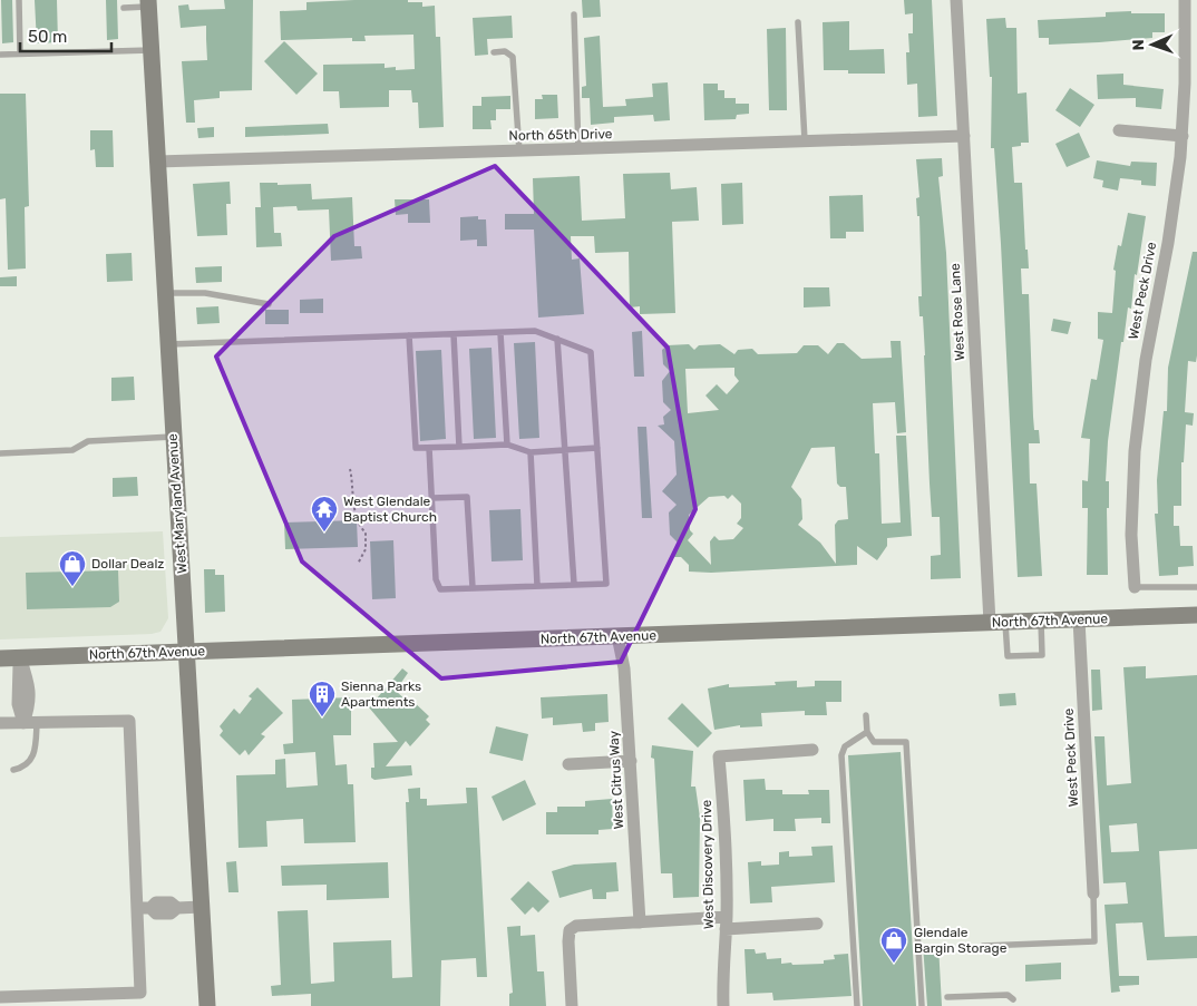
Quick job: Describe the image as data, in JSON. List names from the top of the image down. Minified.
{"streets":{"main road":["West Maryland Avenue","North 67th Avenue"],"street":["North 65th Drive","West Peck Drive","West Rose Lane","West Citrus Way","West Discovery Drive"]},"crossings":[["North 65th Drive","West Rose Lane"],["North 65th Drive","West Maryland Avenue"],["West Peck Drive","North 67th Avenue"],["West Rose Lane","North 67th Avenue"],["West Maryland Avenue","North 67th Avenue"],["North 67th Avenue","West Citrus Way"]],"places":{"temple":["West Glendale Baptist Church"],"shop":["Dollar Dealz","Glendale Bargin Storage"],"building":["Sienna Parks Apartments"]},"scale_bar":"50 m","north":"left"}
